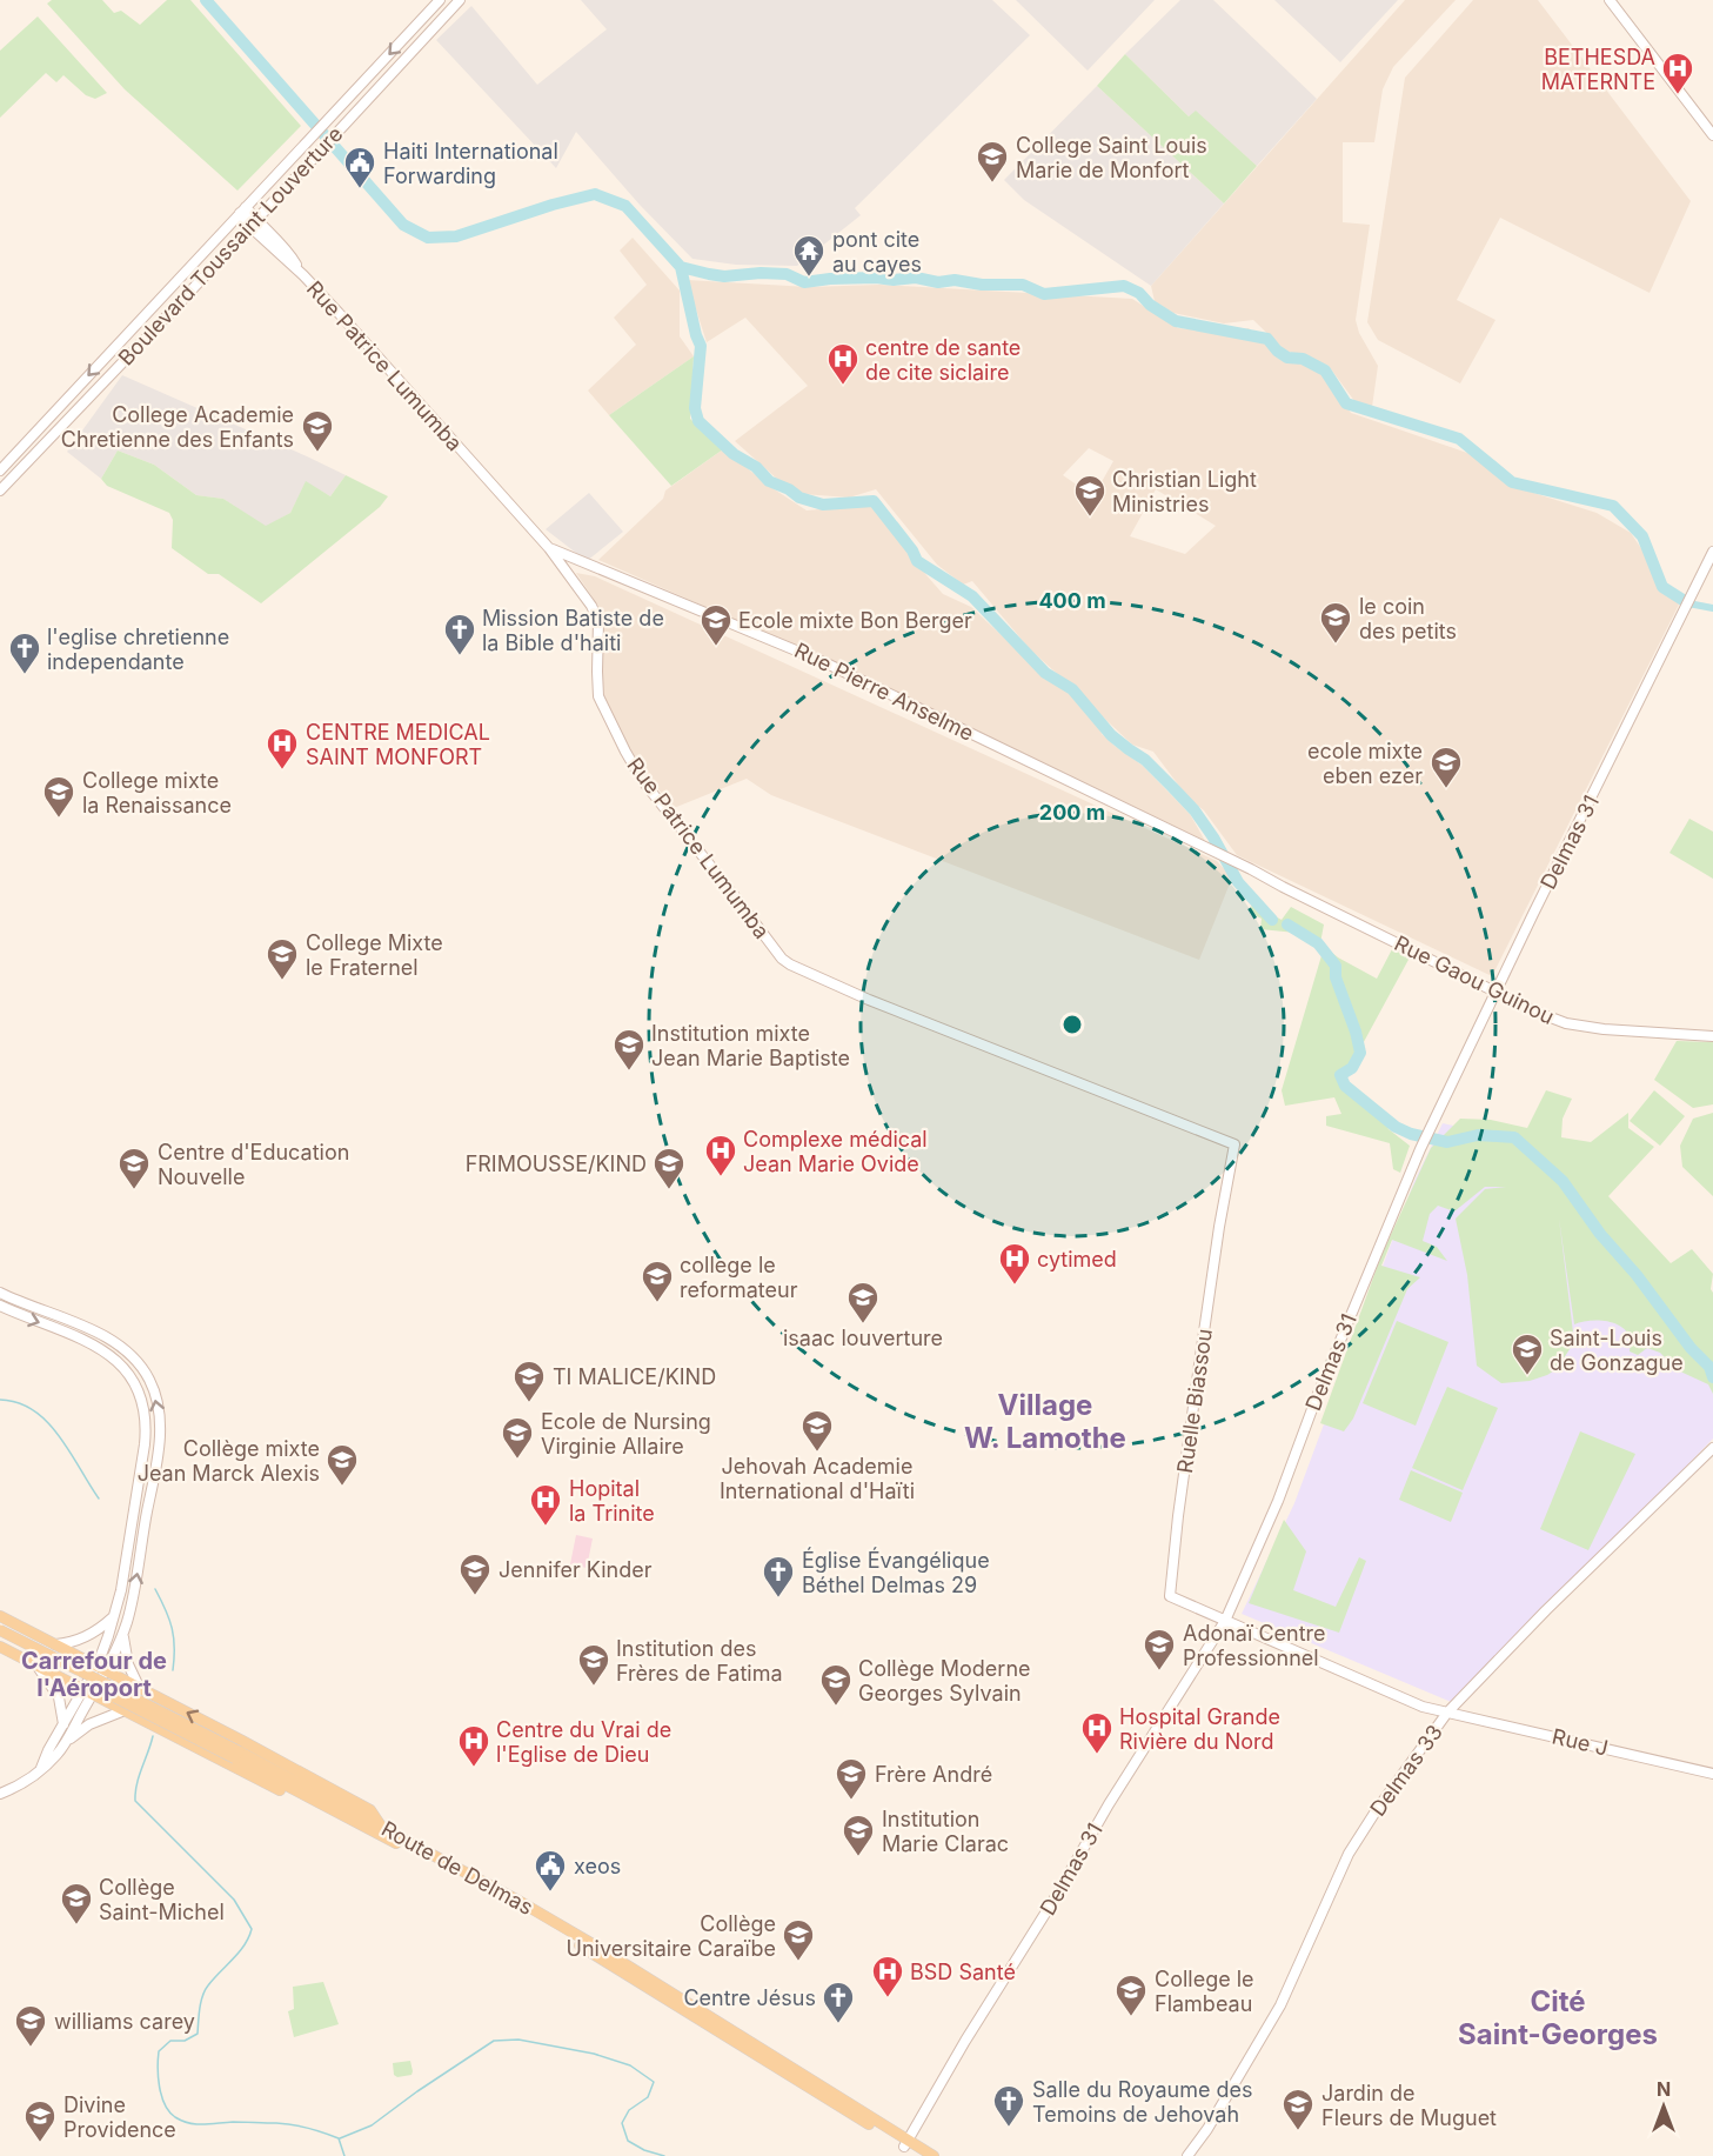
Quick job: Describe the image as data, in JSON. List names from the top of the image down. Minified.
{"streets":{"main road":["Route de Delmas"],"street":["Boulevard Toussaint Louverture","Rue Patrice Lumumba","Rue Pierre Anselme","Delmas 31","Rue Gaou Guinou","Ruelle Biassou","Rue J","Delmas 33"]},"crossings":[["Boulevard Toussaint Louverture","Rue Patrice Lumumba"],["Rue Patrice Lumumba","Rue Pierre Anselme"],["Rue Patrice Lumumba","Ruelle Biassou"],["Rue Pierre Anselme","Rue Gaou Guinou"],["Delmas 31","Rue Gaou Guinou"],["Delmas 31","Ruelle Biassou"],["Delmas 31","Rue J"],["Delmas 31","Route de Delmas"],["Ruelle Biassou","Rue J"],["Rue J","Delmas 33"]],"districts":["Village W. Lamothe","Carrefour de l'Aéroport","Cité Saint-Georges"],"places":{"hospital":["BETHESDA MATERNTE","centre de sante de cite siclaire","CENTRE MEDICAL SAINT MONFORT","Complexe médical Jean Marie Ovide","cytimed","Hopital la Trinite","Hospital Grande Rivière du Nord","Centre du Vrai de l'Eglise de Dieu","BSD Santé"],"school or university":["College Saint Louis Marie de Monfort","College Academie Chretienne des Enfants","Christian Light Ministries","le coin des petits","Ecole mixte Bon Berger","ecole mixte eben ezer","College mixte la Renaissance","College Mixte le Fraternel","Institution mixte Jean Marie Baptiste","Centre d'Education Nouvelle","FRIMOUSSE/KIND","college le reformateur","isaac louverture","Saint-Louis de Gonzague","TI MALICE/KIND","Jehovah Academie International d'Haïti","Ecole de Nursing Virginie Allaire","Collège mixte Jean Marck Alexis","Jennifer Kinder","Adonaï Centre Professionnel","Institution des Frères de Fatima","Collège Moderne Georges Sylvain","Frère André","Institution Marie Clarac","Collège Saint-Michel","Collège Universitaire Caraïbe","College le Flambeau","williams carey","Jardin de Fleurs de Muguet","Divine Providence"],"public building":["Haiti International Forwarding","xeos"],"temple":["pont cite au cayes"],"church":["Mission Batiste de la Bible d'haiti","l'eglise chretienne independante","Église Évangélique Béthel Delmas 29","Centre Jésus","Salle du Royaume des Temoins de Jehovah"]},"north":"top","rings":["400 m","200 m"]}
